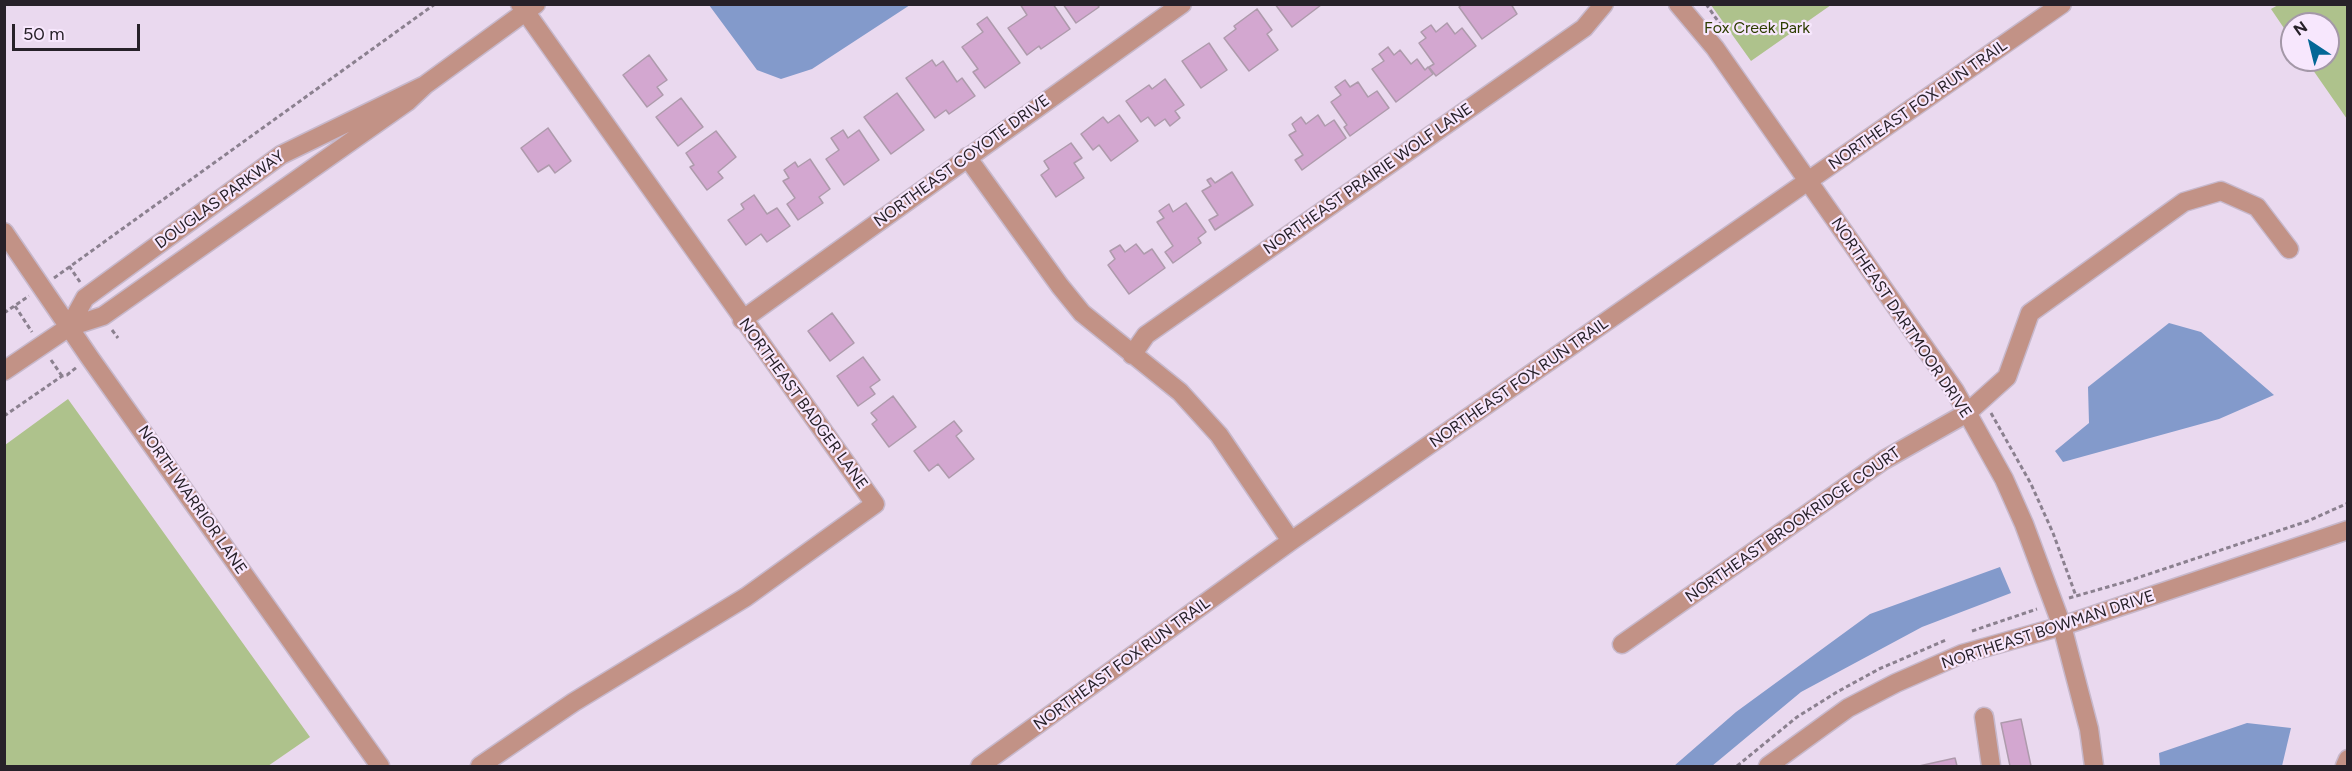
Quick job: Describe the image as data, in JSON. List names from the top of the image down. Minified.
{"streets":{"street":["NORTHEAST FOX RUN TRAIL","NORTHEAST COYOTE DRIVE","NORTHEAST PRAIRIE WOLF LANE","DOUGLAS PARKWAY","NORTHEAST DARTMOOR DRIVE","NORTHEAST BADGER LANE","NORTH WARRIOR LANE","NORTHEAST BROOKRIDGE COURT","NORTHEAST BOWMAN DRIVE"]},"crossings":[["NORTHEAST FOX RUN TRAIL","NORTHEAST DARTMOOR DRIVE"],["NORTHEAST COYOTE DRIVE","NORTHEAST BADGER LANE"],["DOUGLAS PARKWAY","NORTHEAST BADGER LANE"],["DOUGLAS PARKWAY","NORTH WARRIOR LANE"],["NORTHEAST DARTMOOR DRIVE","NORTHEAST BROOKRIDGE COURT"],["NORTHEAST DARTMOOR DRIVE","NORTHEAST BOWMAN DRIVE"]],"parks":["Fox Creek Park"],"scale_bar":"50 m","north":"top left"}
